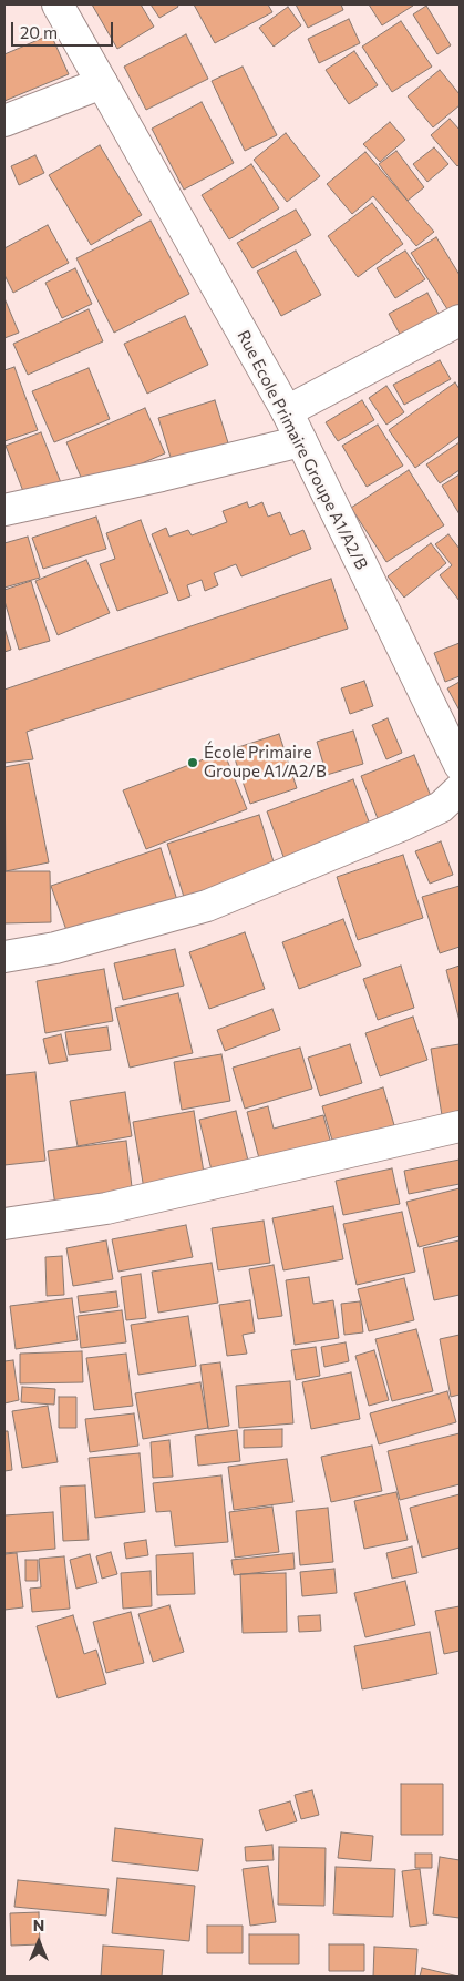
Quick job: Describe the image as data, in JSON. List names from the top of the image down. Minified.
{"streets":{"street":["Rue Ecole Primaire Groupe A1/A2/B"]},"places":["École Primaire Groupe A1/A2/B"],"scale_bar":"20 m","north":"top"}
